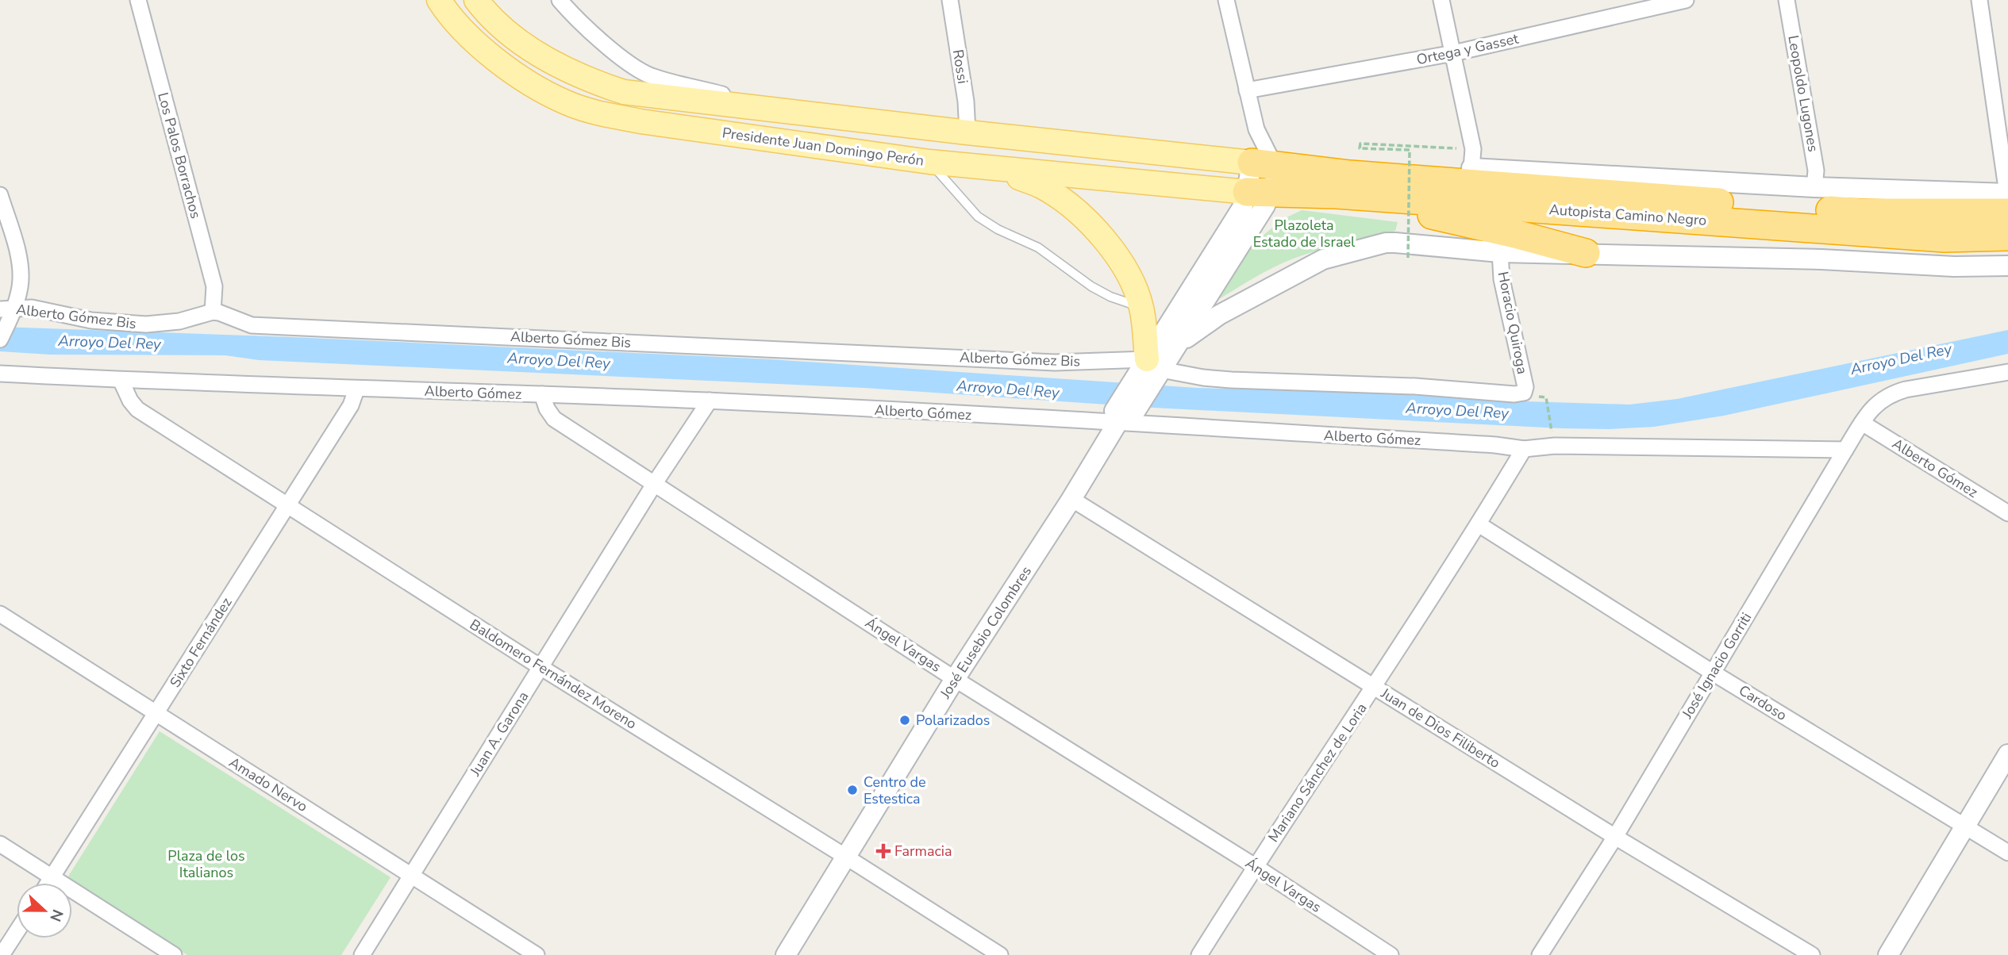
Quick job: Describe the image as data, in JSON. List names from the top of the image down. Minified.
{"streets":{"highway":["Autopista Camino Negro"],"main road":["Presidente Juan Domingo Perón"],"street":["Ortega y Gasset","Rossi","Leopoldo Lugones","Los Palos Borrachos","Alberto Gómez Bis","Horacio Quiroga","Alberto Gómez","José Eusebio Colombres","Sixto Fernández","Ángel Vargas","José Ignacio Gorriti","Baldomero Fernández Moreno","Cardoso","Juan de Dios Filiberto","Juan A. Garona","Mariano Sánchez de Loria","Amado Nervo"]},"crossings":[["Rossi","Presidente Juan Domingo Perón"],["Presidente Juan Domingo Perón","Autopista Camino Negro"],["Presidente Juan Domingo Perón","José Eusebio Colombres"],["Los Palos Borrachos","Alberto Gómez Bis"],["Autopista Camino Negro","José Eusebio Colombres"],["Alberto Gómez Bis","Horacio Quiroga"],["Alberto Gómez Bis","José Eusebio Colombres"],["Alberto Gómez","José Eusebio Colombres"],["Alberto Gómez","Sixto Fernández"],["Alberto Gómez","Ángel Vargas"],["Alberto Gómez","José Ignacio Gorriti"],["Alberto Gómez","Baldomero Fernández Moreno"],["Alberto Gómez","Juan A. Garona"],["Alberto Gómez","Mariano Sánchez de Loria"],["José Eusebio Colombres","Ángel Vargas"],["José Eusebio Colombres","Baldomero Fernández Moreno"],["José Eusebio Colombres","Juan de Dios Filiberto"],["Sixto Fernández","Baldomero Fernández Moreno"],["Sixto Fernández","Amado Nervo"],["Ángel Vargas","Juan A. Garona"],["Ángel Vargas","Mariano Sánchez de Loria"],["José Ignacio Gorriti","Cardoso"],["José Ignacio Gorriti","Juan de Dios Filiberto"],["Baldomero Fernández Moreno","Juan A. Garona"],["Cardoso","Mariano Sánchez de Loria"],["Juan de Dios Filiberto","Mariano Sánchez de Loria"],["Juan A. Garona","Amado Nervo"]],"water":["Arroyo Del Rey"],"parks":["Plazoleta Estado de Israel","Plaza de los Italianos"],"places":{"other":["Polarizados","Centro de Estestica"],"health":["Farmacia"]},"north":"right"}
